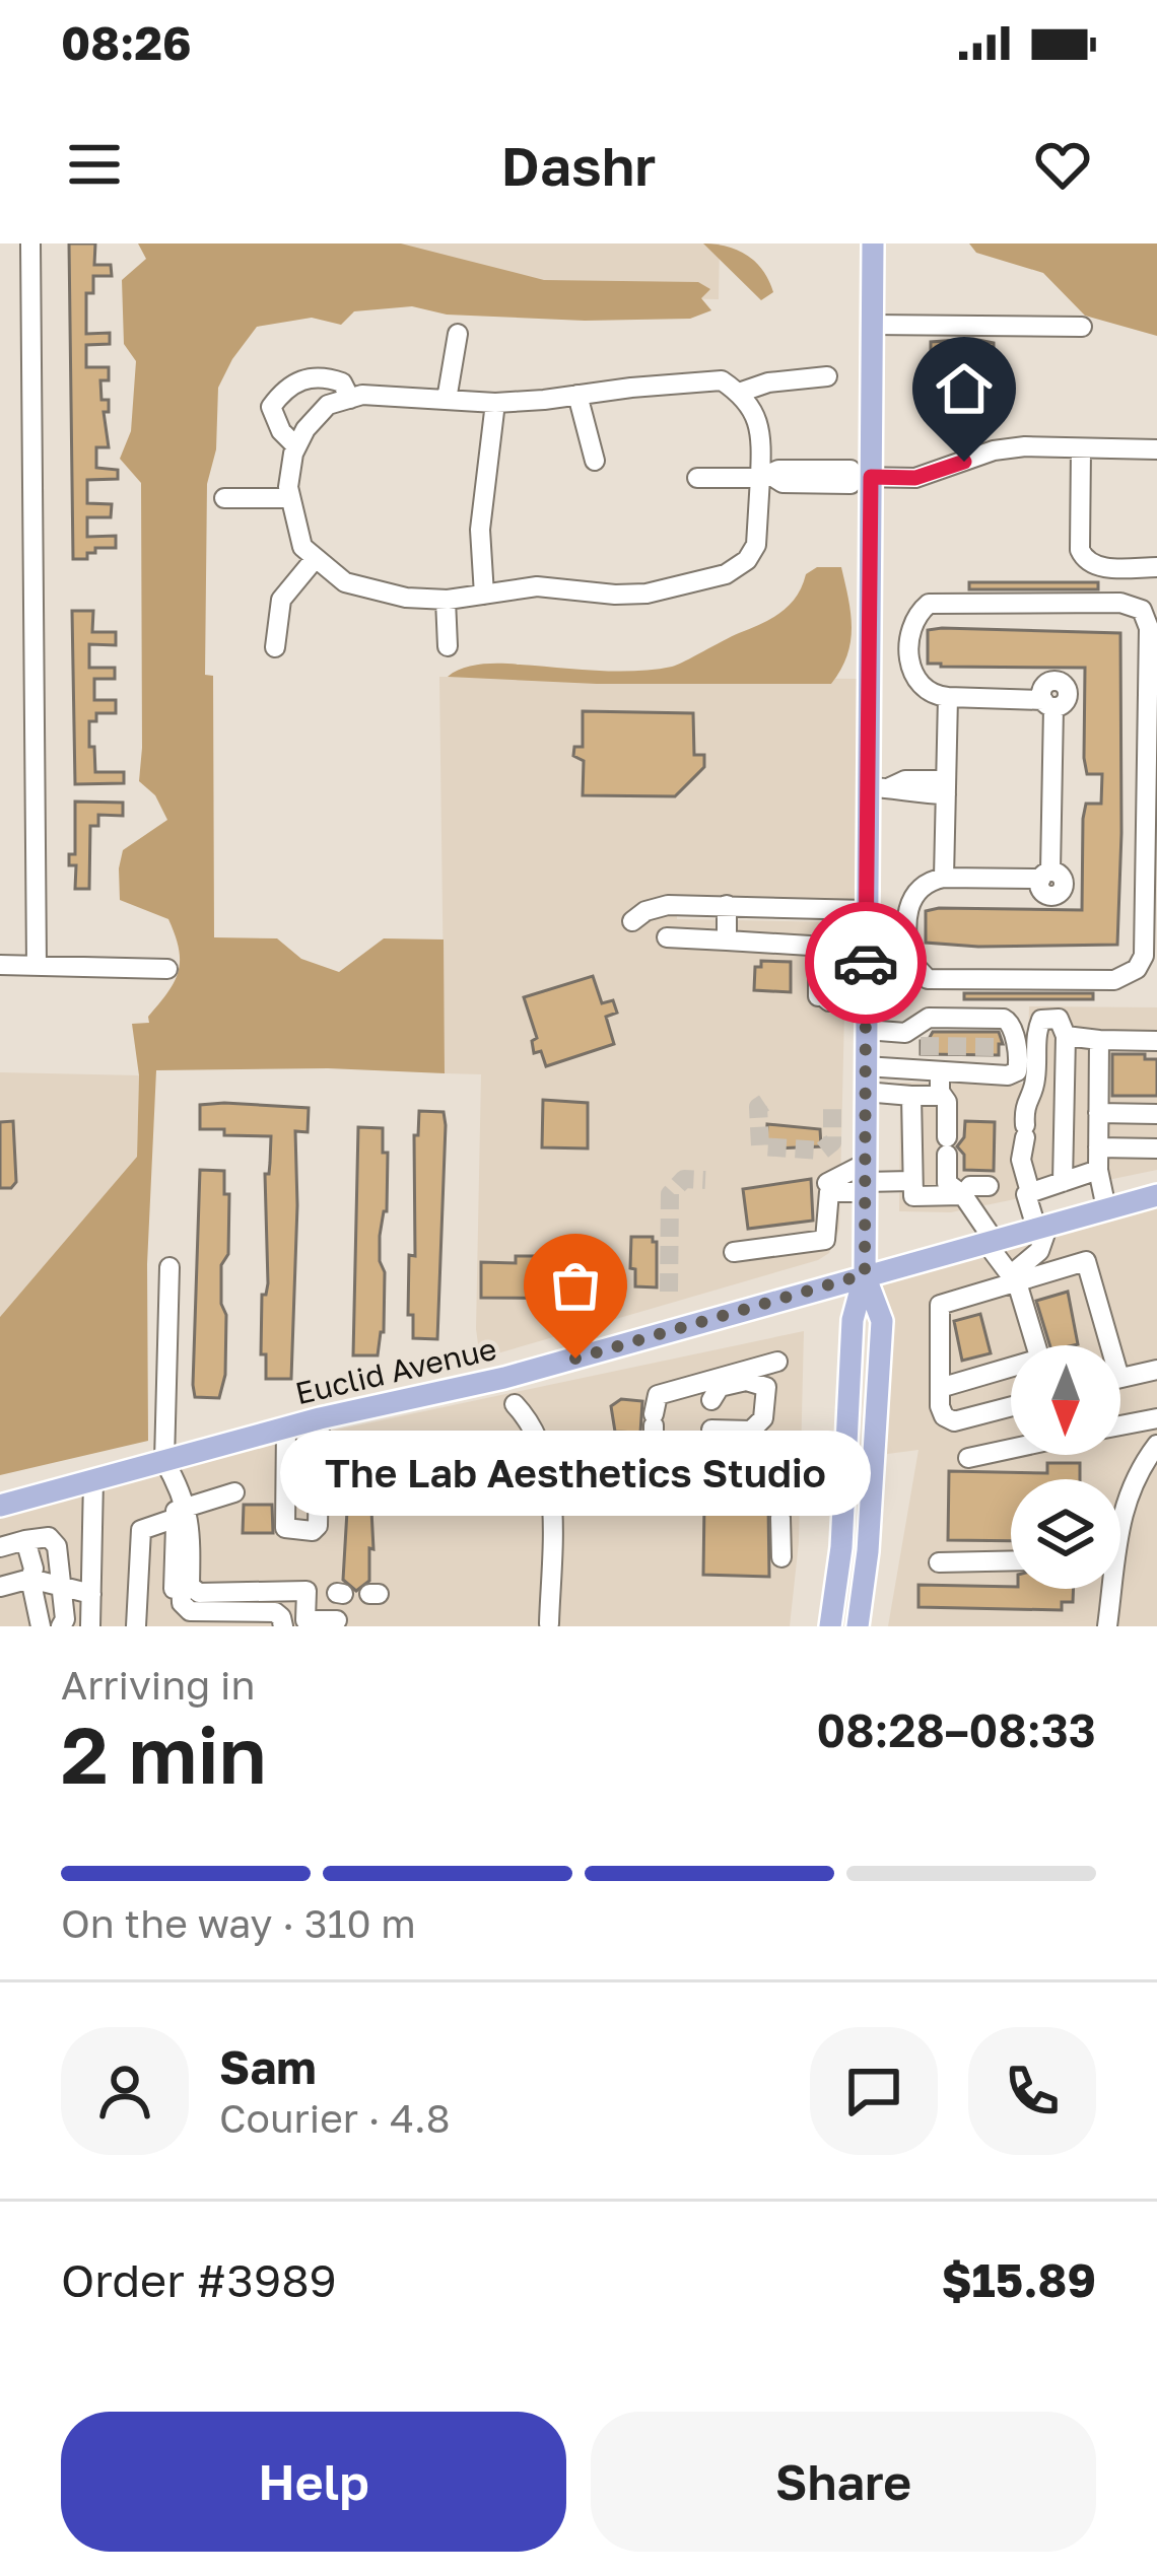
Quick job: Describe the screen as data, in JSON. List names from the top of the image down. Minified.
{"streets":{"main road":["Euclid Avenue"]},"places":["The Lab Aesthetics Studio"],"north":"bottom","page":{"status":"08:26","header":"Dashr","bubble":"The Lab Aesthetics Studio","heading":["2 min","Arriving in","08:28–08:33"],"panel":["Sam","Courier · 4.8","Order #3989","$15.89"],"bar":"On the way · 310 m","buttons":["Help","Share"]}}
